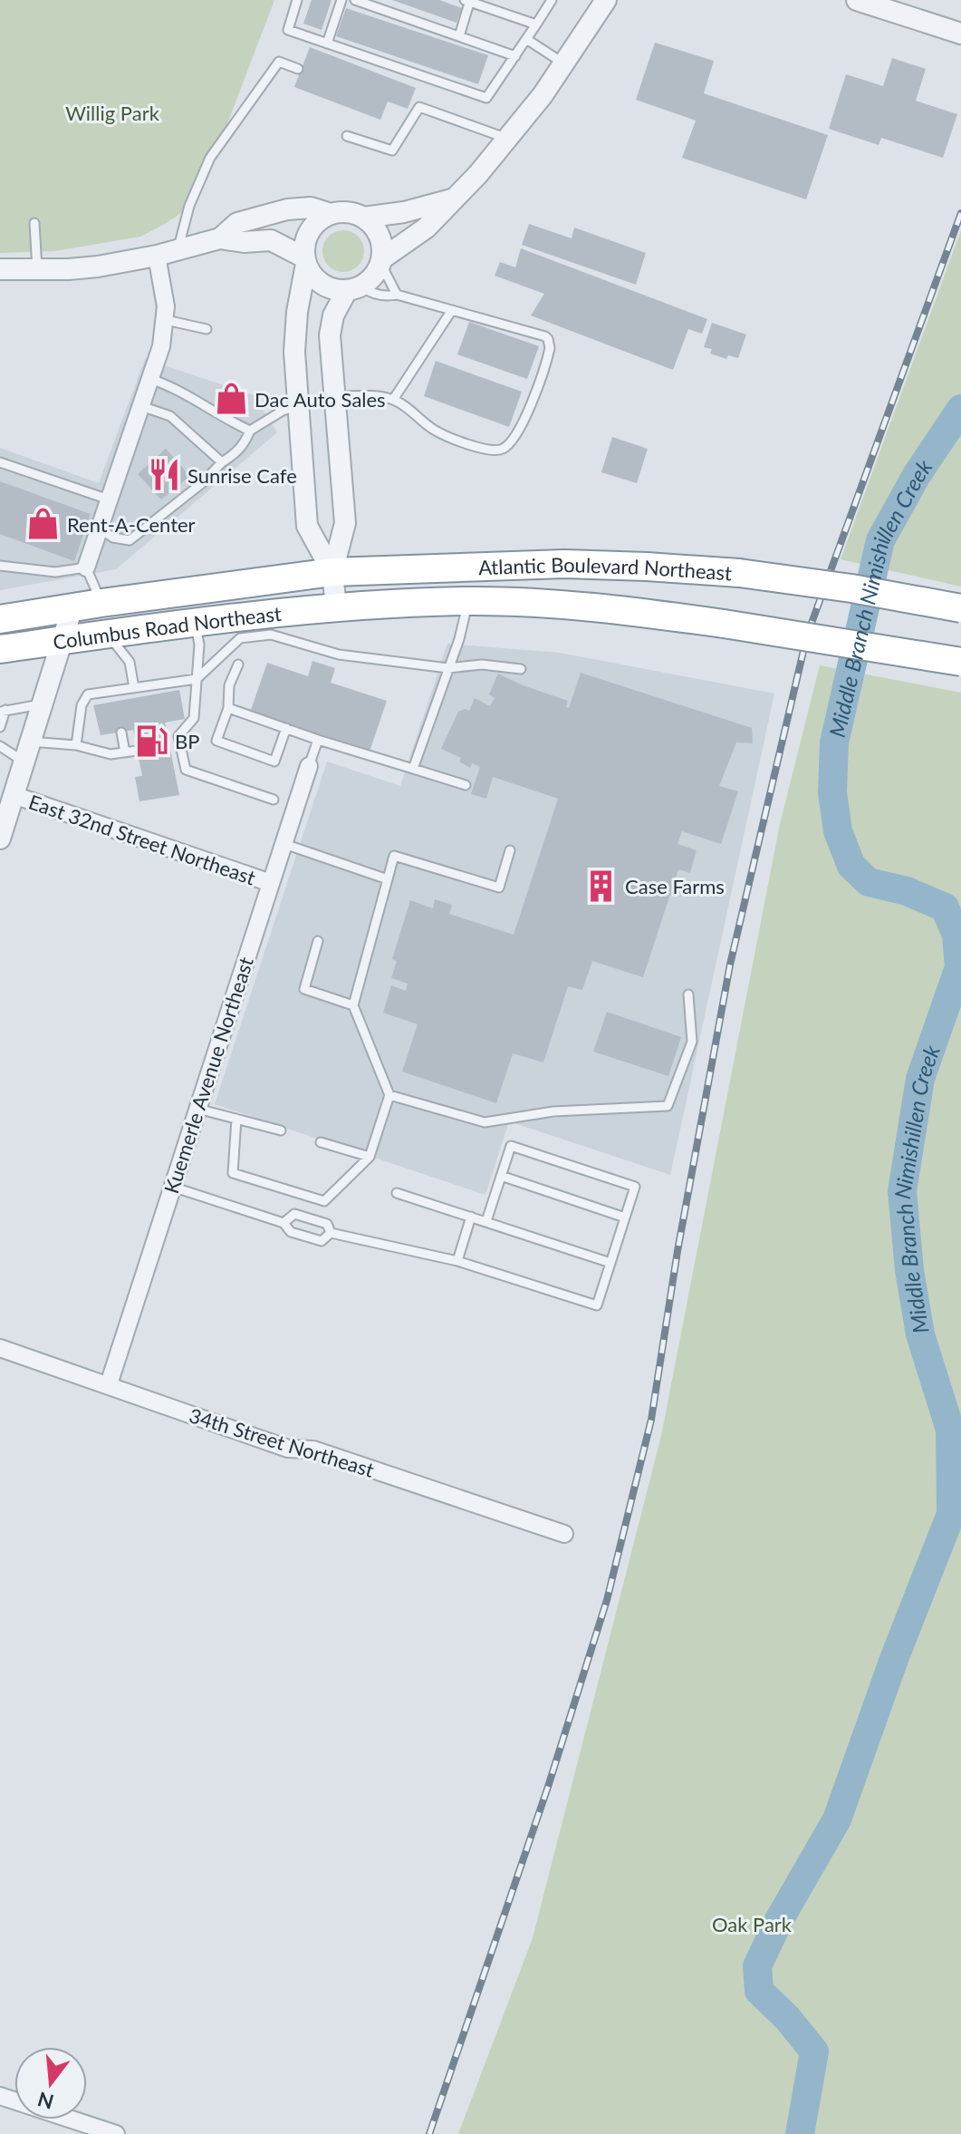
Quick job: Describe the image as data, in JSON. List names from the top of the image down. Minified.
{"streets":{"highway":["Atlantic Boulevard Northeast","Columbus Road Northeast"],"street":["East 32nd Street Northeast","Kuemerle Avenue Northeast","34th Street Northeast"]},"crossings":[["Atlantic Boulevard Northeast","Columbus Road Northeast"],["East 32nd Street Northeast","Kuemerle Avenue Northeast"],["Kuemerle Avenue Northeast","34th Street Northeast"]],"water":["Middle Branch Nimishillen Creek"],"parks":["Willig Park","Oak Park"],"places":{"shop":["Dac Auto Sales","Rent-A-Center"],"restaurant":["Sunrise Cafe"],"fuel station":["BP"],"building":["Case Farms"]},"north":"bottom"}
